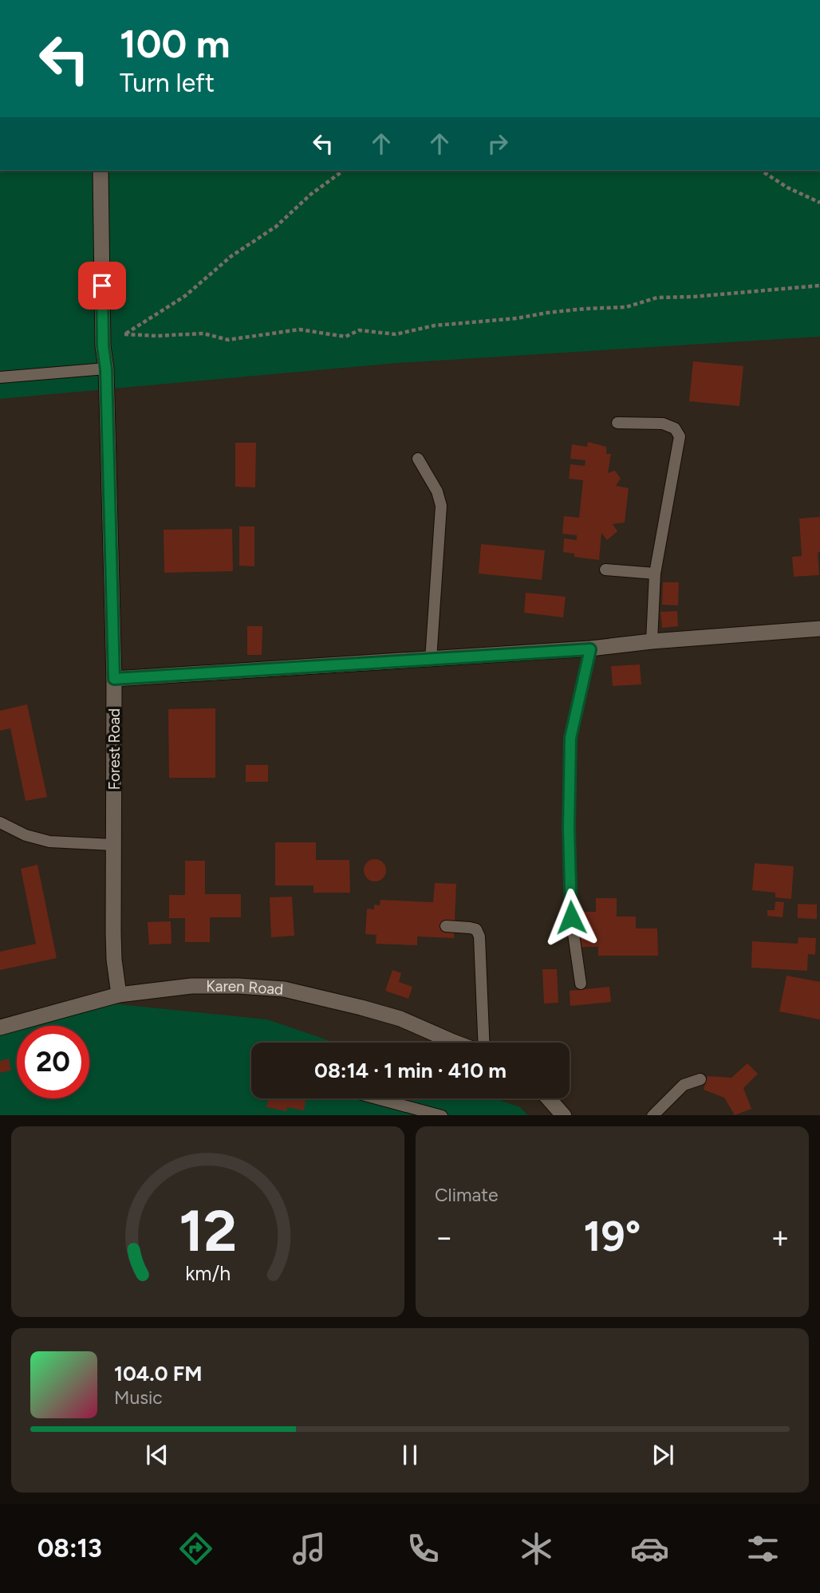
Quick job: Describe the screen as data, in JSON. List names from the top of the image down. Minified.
{"streets":{"street":["Forest Road","Karen Road"]},"crossings":[["Forest Road","Karen Road"]],"page":{"turn":["100 m","Turn left"],"limit":"20","trip":"08:14 · 1 min · 410 m","tile":"Climate","heat":["−","19°","+"],"song":["104.0 FM","Music"],"tabs":"08:13","gauge":["12","km/h"]}}
